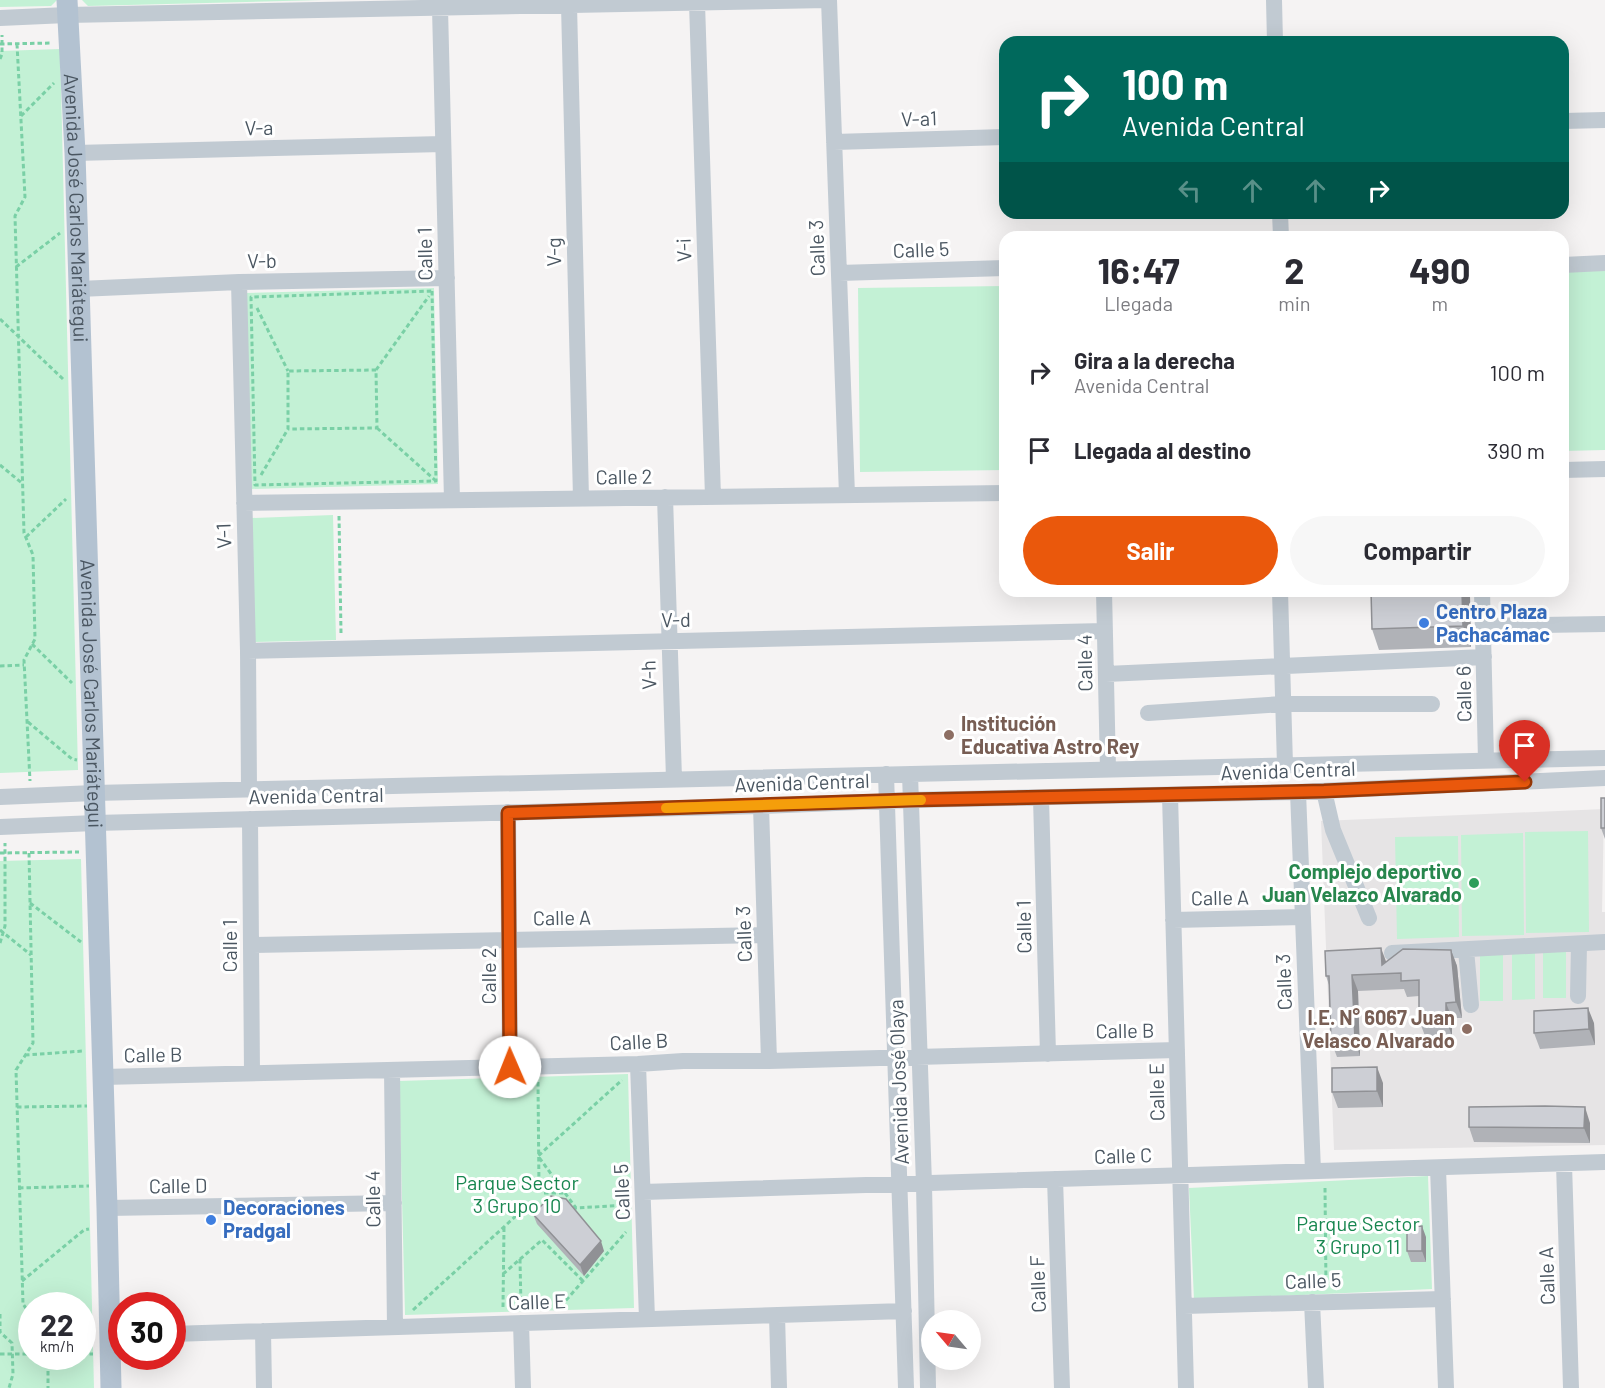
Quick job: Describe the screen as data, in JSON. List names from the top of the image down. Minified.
{"streets":{"main road":["Avenida José Carlos Mariátegui"],"street":["V-a1","V-a","Calle 3","V-i","Calle 5","V-g","Calle 1","V-b","Calle 2","V-1","V-d","Calle 4","V-h","Calle 6","Avenida Central","Calle A","Calle B","Avenida José Olaya","Calle E","Calle C","Calle D","Calle F"]},"crossings":[["V-a1","Calle 3"],["V-a","Avenida José Carlos Mariátegui"],["V-a","Calle 1"],["Avenida José Carlos Mariátegui","V-b"],["Avenida José Carlos Mariátegui","Avenida Central"],["Avenida José Carlos Mariátegui","Calle B"],["Avenida José Carlos Mariátegui","Calle D"],["Calle 3","Calle 5"],["Calle 3","Calle 2"],["Calle 3","Avenida Central"],["Calle 3","Calle A"],["Calle 3","Calle B"],["Calle 3","Calle C"],["V-i","Calle 2"],["Calle 5","Calle B"],["Calle 5","Calle E"],["Calle 5","Calle C"],["V-g","Calle 2"],["Calle 1","V-b"],["Calle 1","Calle 2"],["Calle 1","Avenida Central"],["Calle 1","Calle A"],["Calle 1","Calle B"],["V-b","V-1"],["Calle 2","V-1"],["Calle 2","V-h"],["Calle 2","Avenida Central"],["Calle 2","Calle A"],["Calle 2","Calle B"],["V-1","V-d"],["V-1","Avenida Central"],["V-d","Calle 4"],["V-d","V-h"],["Calle 4","Avenida Central"],["Calle 4","Calle B"],["Calle 4","Calle E"],["Calle 4","Calle D"],["V-h","Avenida Central"],["Calle 6","Avenida Central"],["Avenida Central","Avenida José Olaya"],["Avenida Central","Calle E"],["Calle A","Calle E"],["Calle A","Calle C"],["Calle B","Avenida José Olaya"],["Calle B","Calle E"],["Avenida José Olaya","Calle E"],["Avenida José Olaya","Calle C"],["Calle E","Calle C"],["Calle C","Calle F"]],"parks":["Parque Sector 3 Grupo 10","Parque Sector 3 Grupo 11"],"places":["Centro Plaza Pachacámac","Institución Educativa Astro Rey","Complejo deportivo Juan Velazco Alvarado","I.E. N° 6067 Juan Velasco Alvarado","Decoraciones Pradgal"],"north":"top left","page":{"turn":["100 m","Avenida Central"],"eta":["16:47","Llegada","2","min","490","m"],"list":[{"name":"Gira a la derecha","note":"Avenida Central","value":"100 m"},{"name":"Llegada al destino","value":"390 m"}],"buttons":["Salir","Compartir"],"speed":"22 km/h","limit":"30"}}
